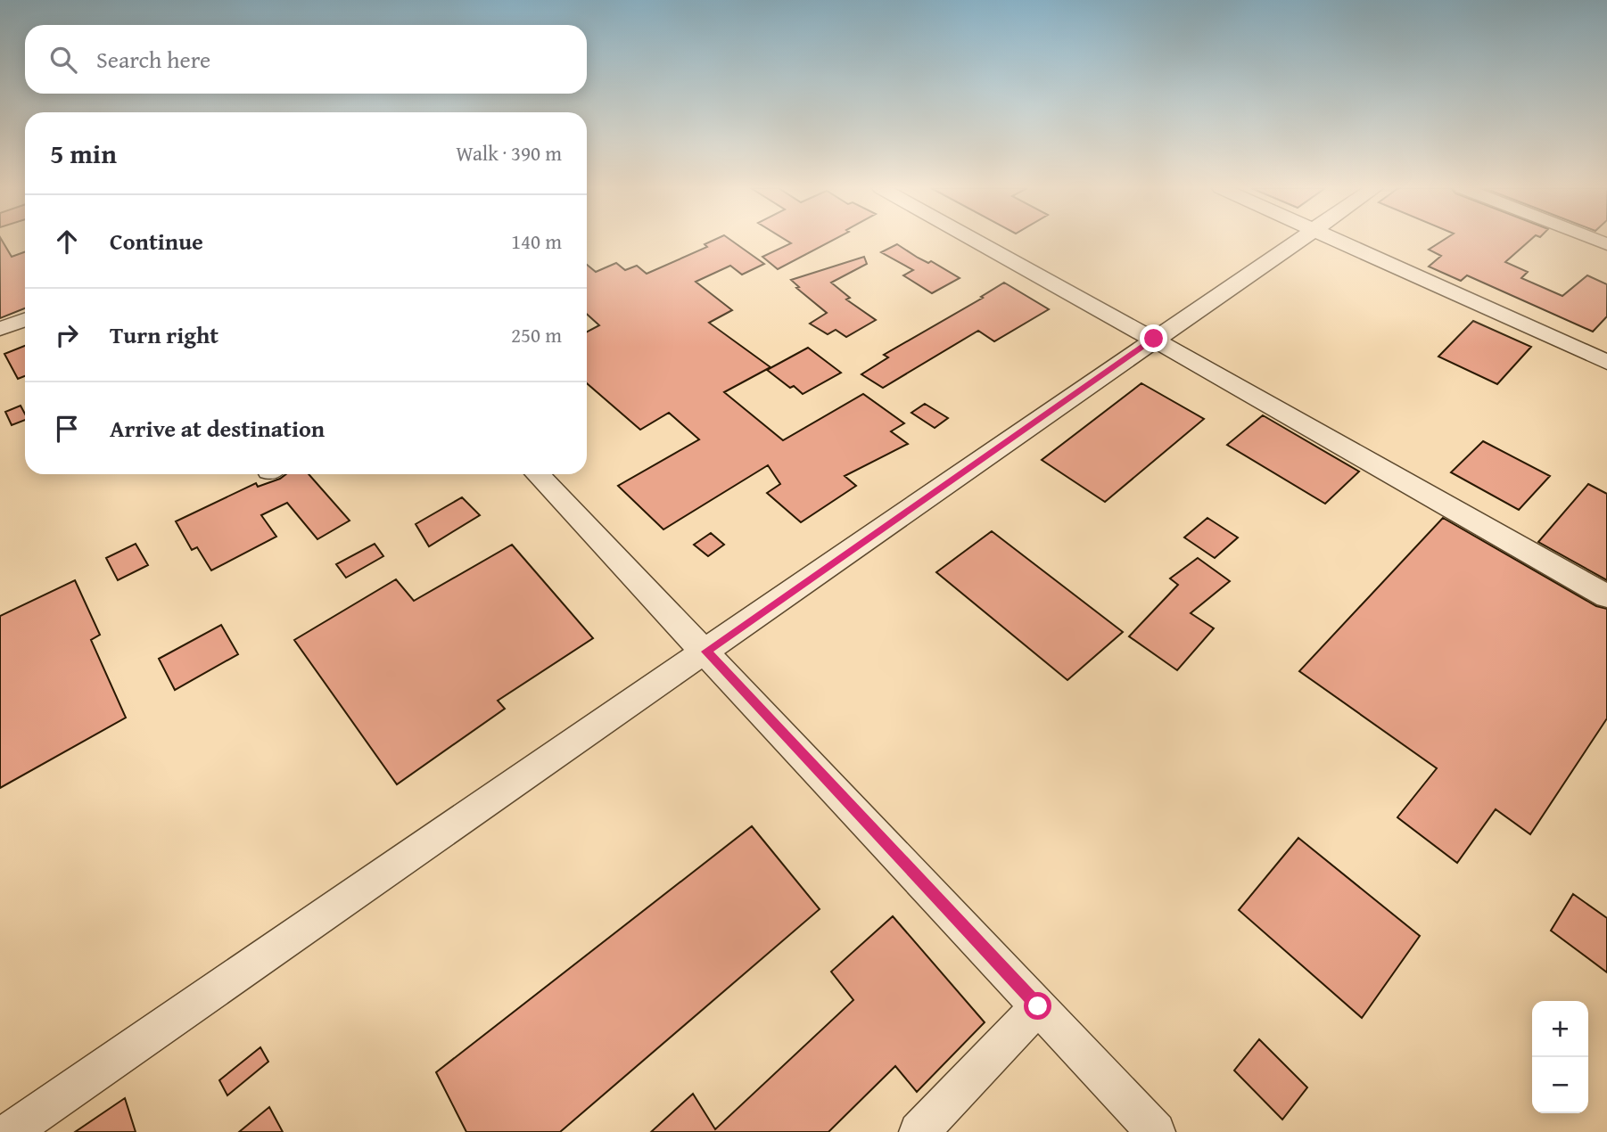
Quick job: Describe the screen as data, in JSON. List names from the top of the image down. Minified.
{"page":{"search":"Search here","heading":["5 min","Walk · 390 m"],"list":[["Continue","140 m"],["Turn right","250 m"],"Arrive at destination"],"map_buttons":["+","−"]}}
